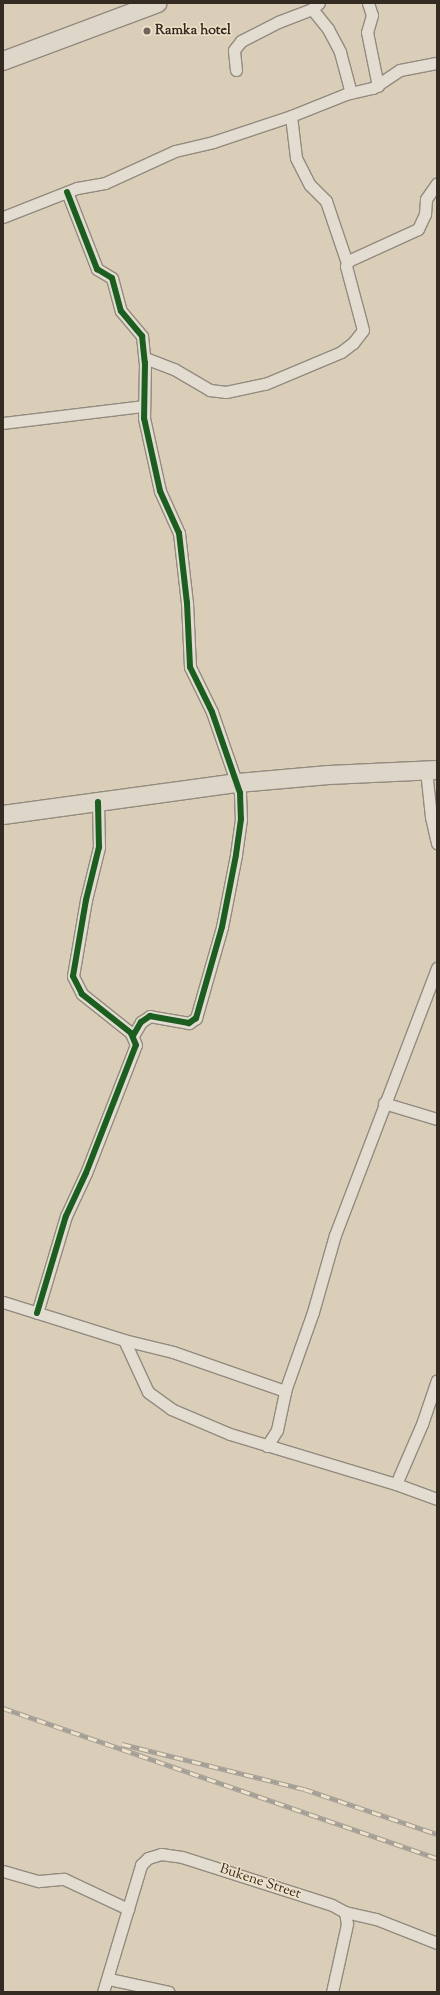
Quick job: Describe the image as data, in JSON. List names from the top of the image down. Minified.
{"streets":{"street":["Bukene Street"]},"places":["Ramka hotel"]}
